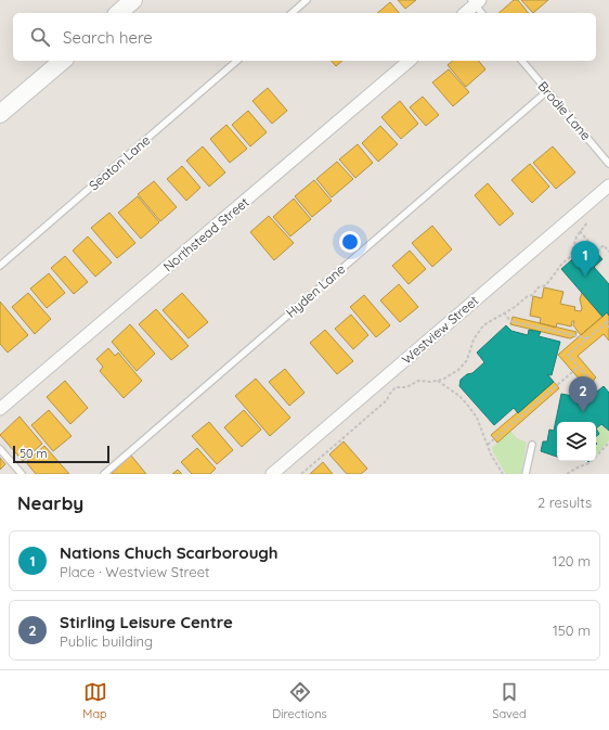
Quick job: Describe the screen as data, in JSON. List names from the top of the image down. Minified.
{"streets":{"street":["Northstead Street","Westview Street"],"lane":["Brodie Lane","Seaton Lane","Hyden Lane"]},"crossings":[["Brodie Lane","Hyden Lane"]],"scale_bar":"50 m","page":{"search":"Search here","pins":["1","2"],"scale":"50 m","heading":["Nearby","2 results"],"list":[{"mark":"1","name":"Nations Chuch Scarborough","note":"Place · Westview Street","value":"120 m"},{"mark":"2","name":"Stirling Leisure Centre","note":"Public building","value":"150 m"}],"nav":["Map","Directions","Saved"]}}
